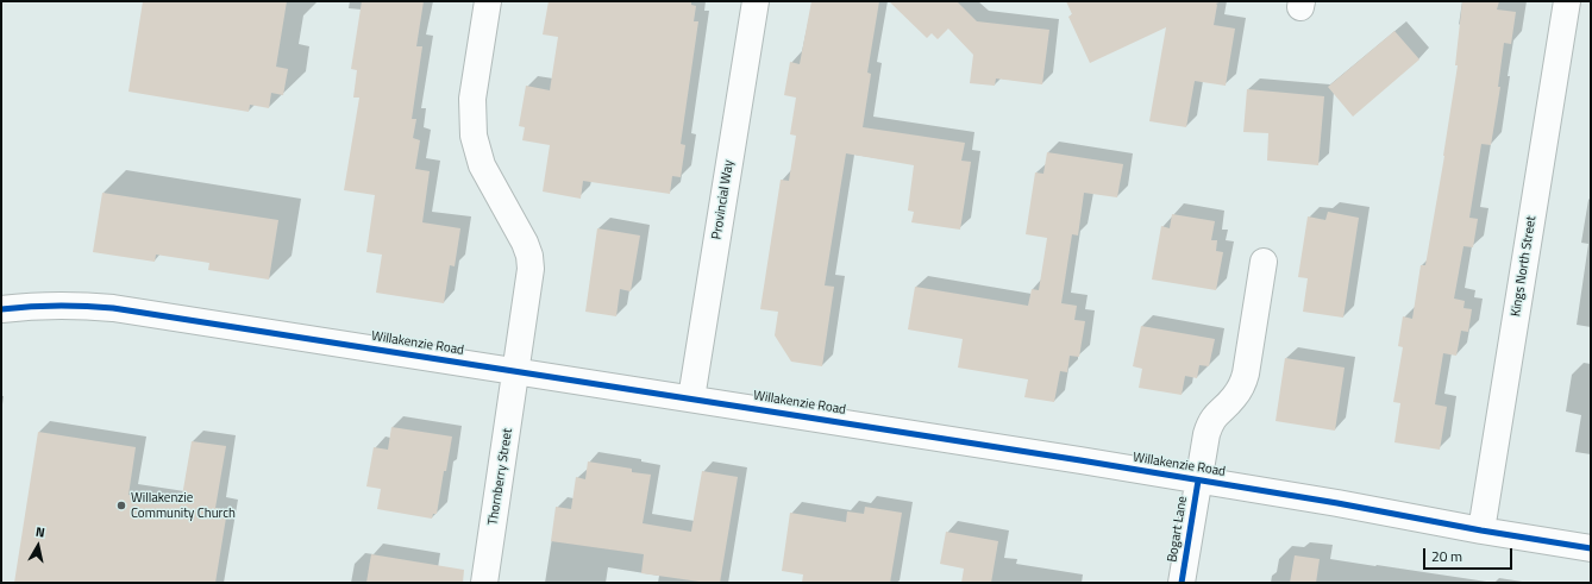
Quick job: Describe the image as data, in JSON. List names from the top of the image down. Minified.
{"streets":{"street":["Provincial Way","Kings North Street","Willakenzie Road","Thornberry Street","Bogart Lane"]},"crossings":[["Provincial Way","Willakenzie Road"],["Kings North Street","Willakenzie Road"],["Willakenzie Road","Thornberry Street"],["Willakenzie Road","Bogart Lane"]],"places":["Willakenzie Community Church"],"scale_bar":"20 m","north":"top"}
